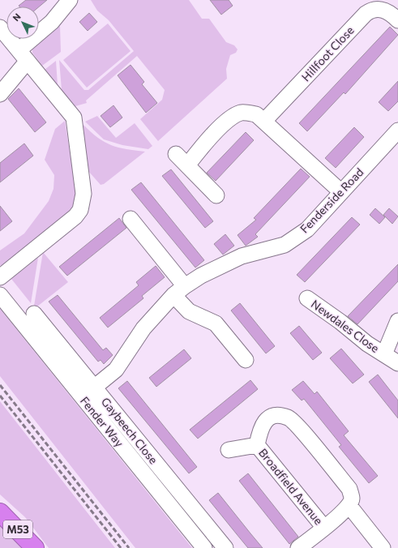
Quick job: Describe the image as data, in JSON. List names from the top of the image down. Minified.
{"streets":{"highway":["M53"],"street":["Hillfoot Close","Fenderside Road","Newdales Close","Fender Way","Gaybeech Close","Broadfield Avenue"]},"crossings":[["Fenderside Road","Gaybeech Close"]],"north":"top left"}
